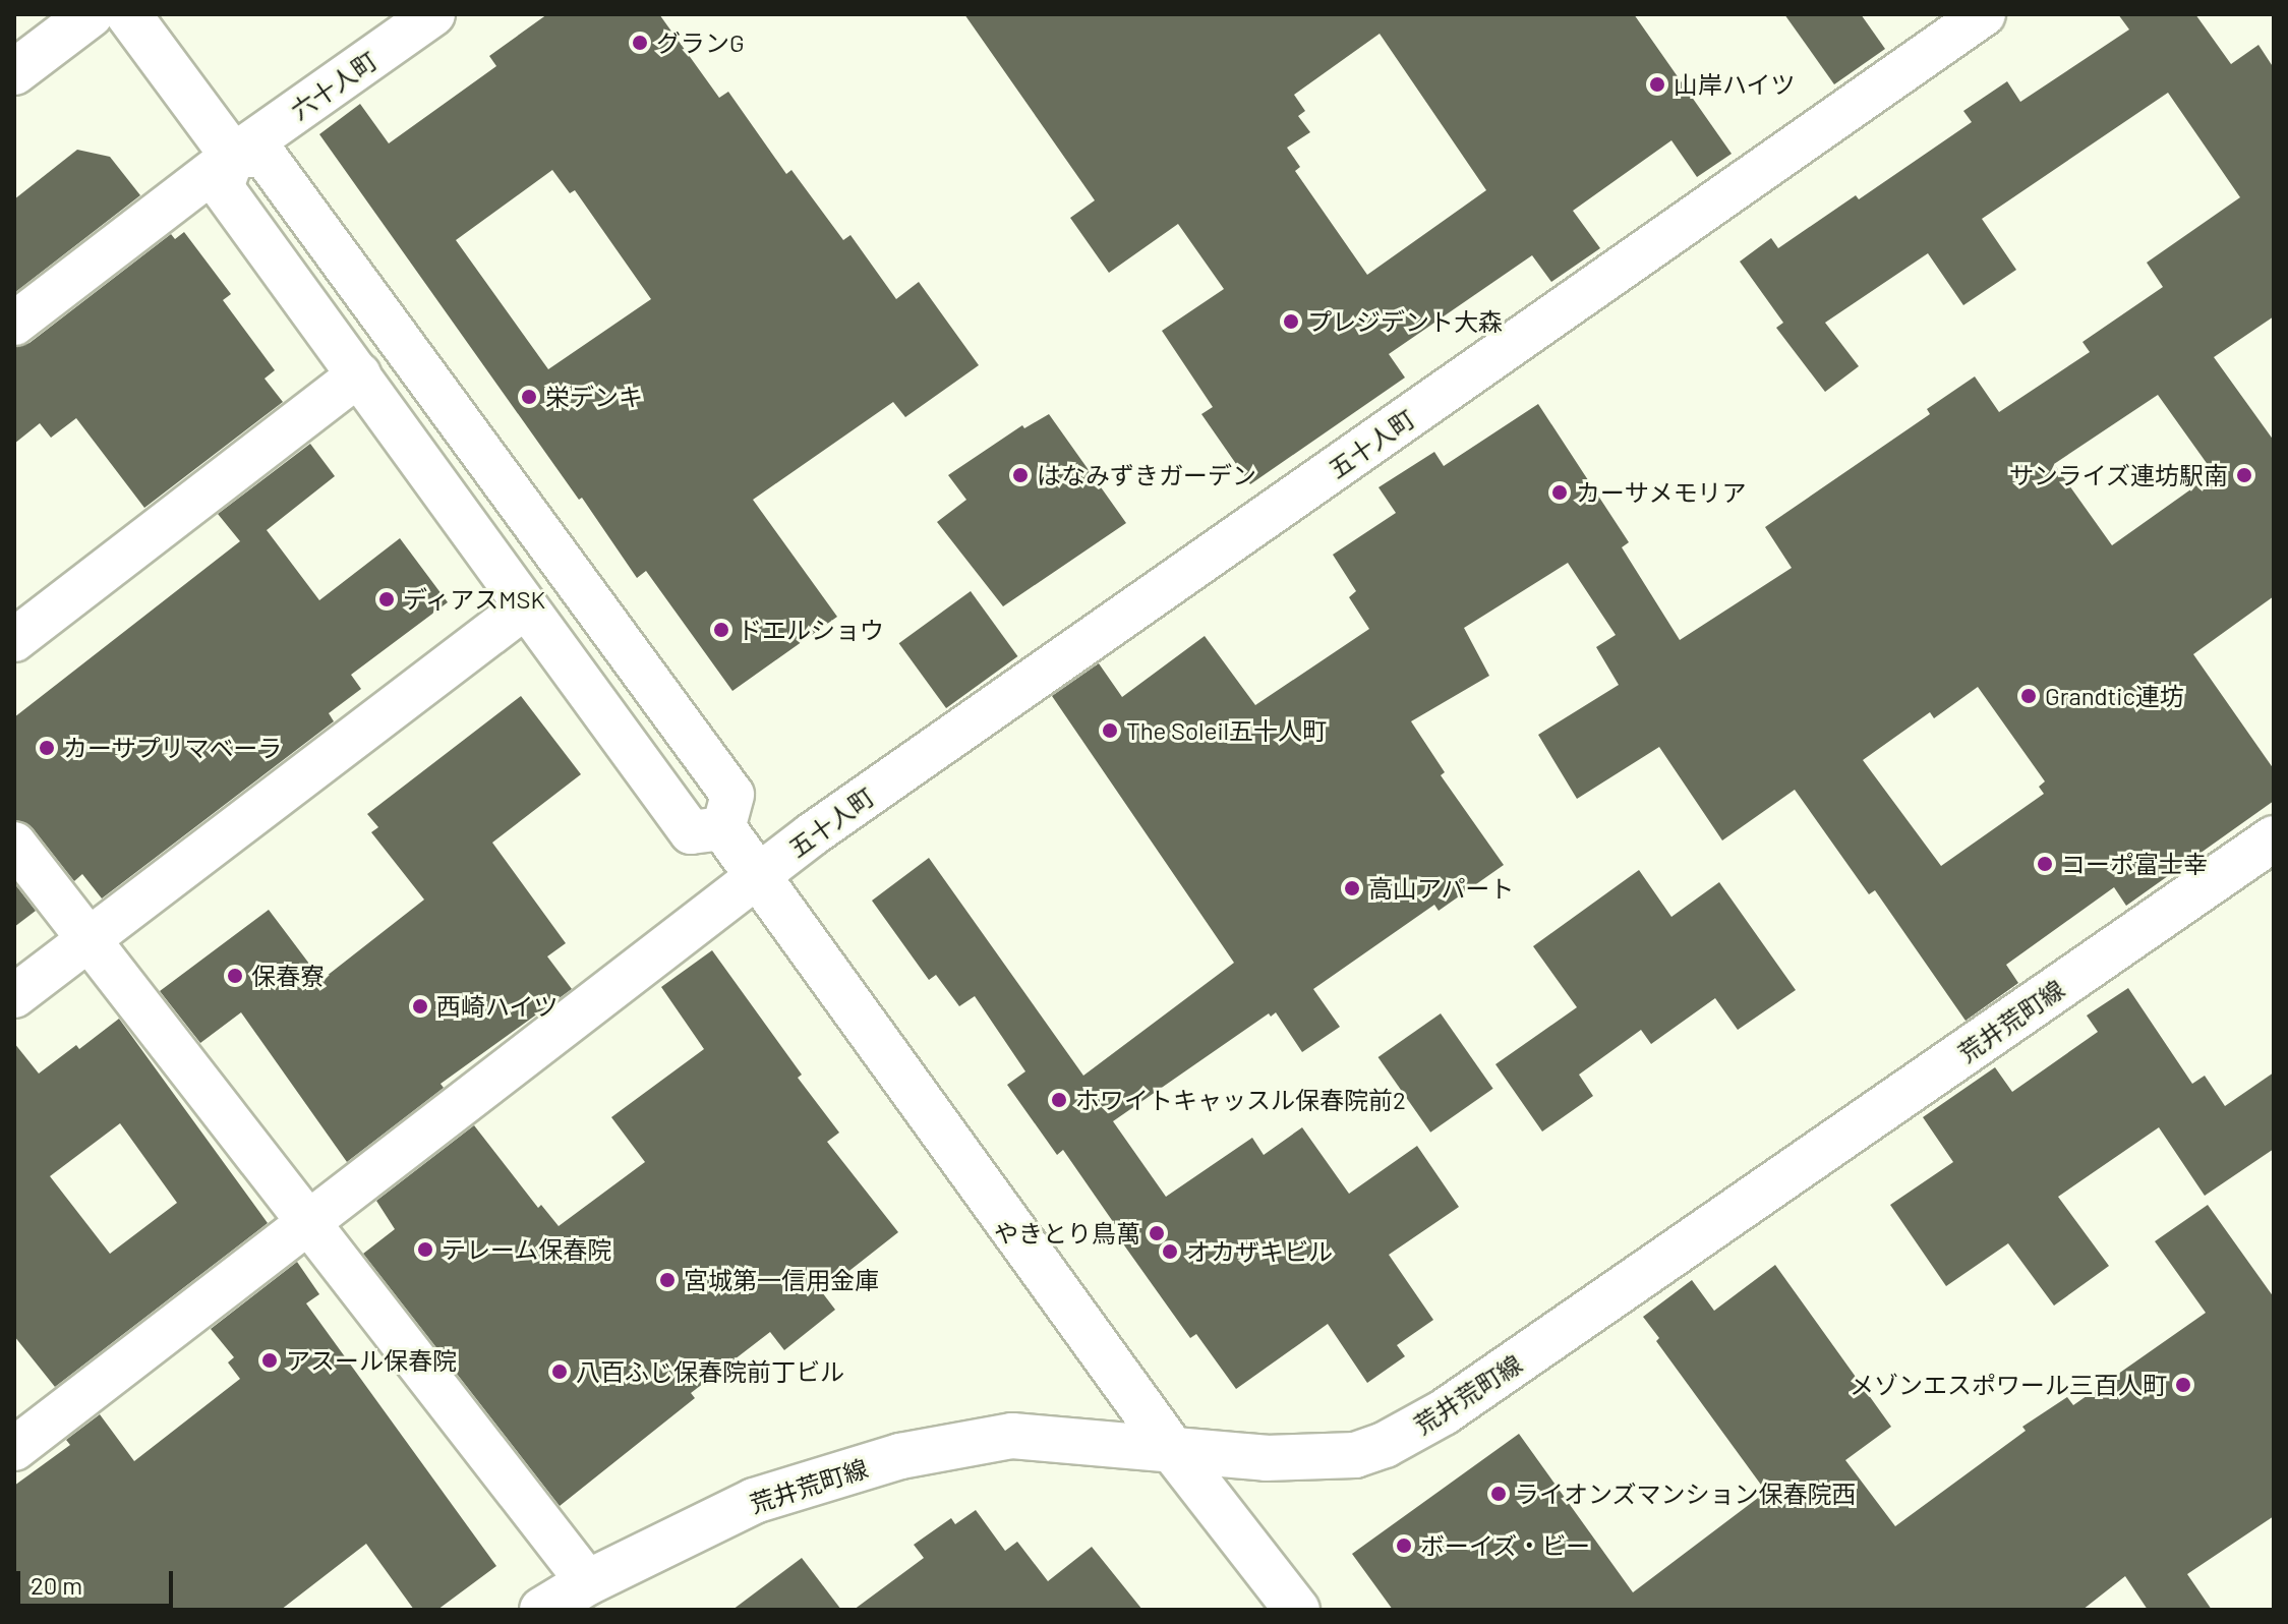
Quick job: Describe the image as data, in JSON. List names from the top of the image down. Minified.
{"streets":{"main road":["荒井荒町線"],"street":["六十人町","五十人町"]},"places":["グランG","山岸ハイツ","プレジデント大森","栄デンキ","はなみずきガーデン","サンライズ連坊駅南","カーサメモリア","ディアスMSK","ドエルショウ","Grandtic連坊","The Soleil五十人町","カーサプリマベーラ","コーポ富士幸","高山アパート","保春寮","西崎ハイツ","ホワイトキャッスル保春院前2","やきとり鳥萬","テレーム保春院","オカザキビル","宮城第一信用金庫","アスール保春院","八百ふじ保春院前丁ビル","メゾンエスポワール三百人町","ライオンズマンション保春院西","ボーイズ・ビー"],"scale_bar":"20 m"}
